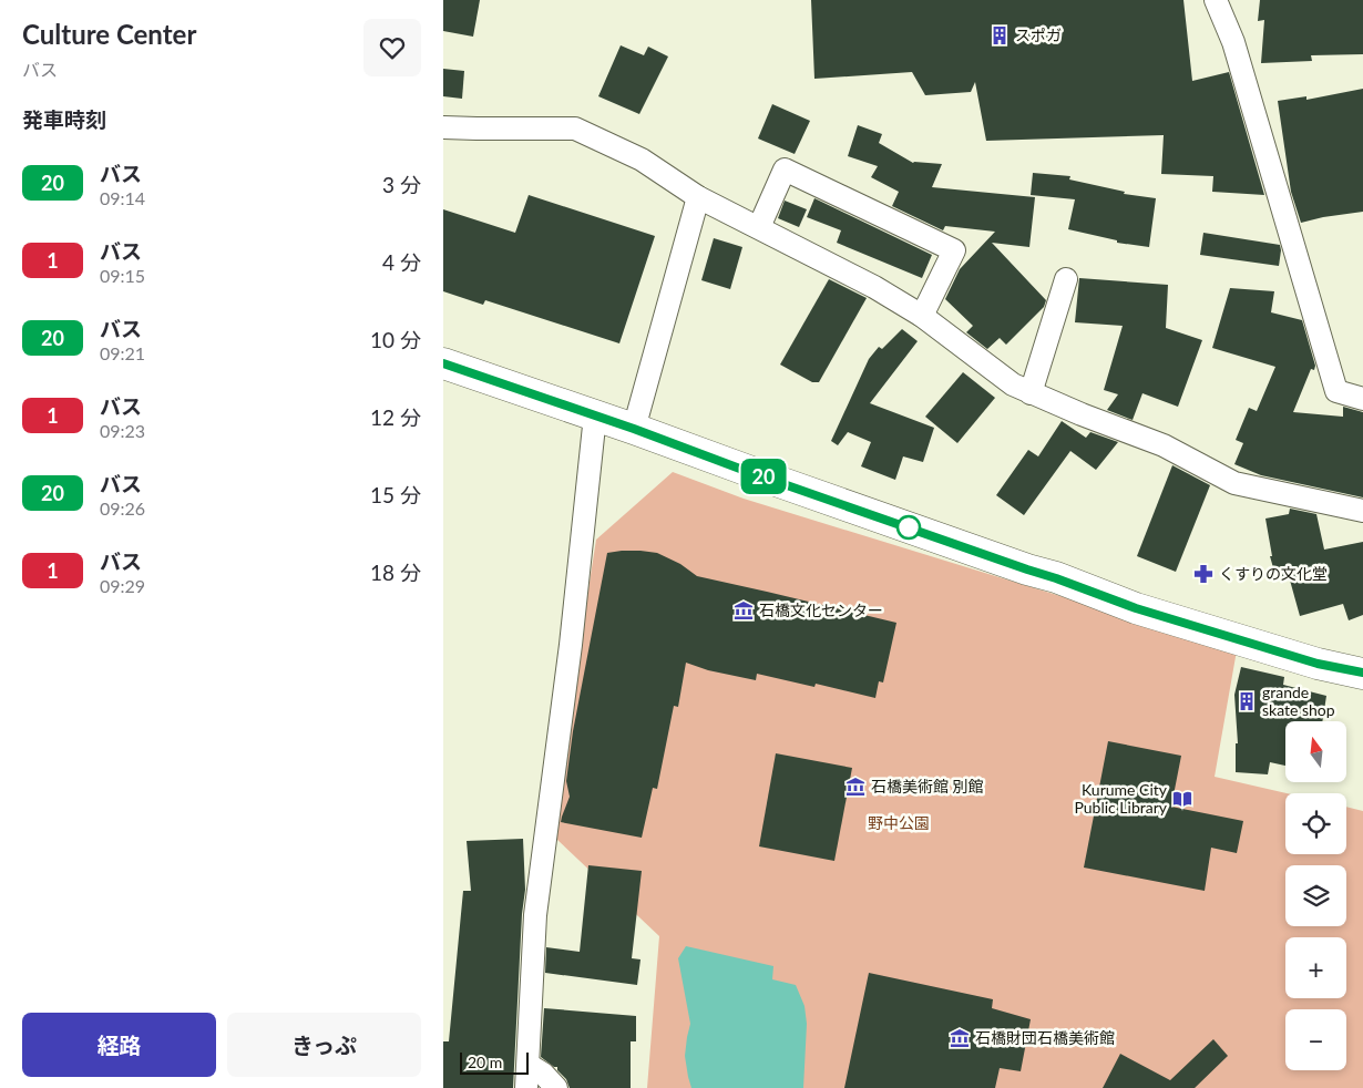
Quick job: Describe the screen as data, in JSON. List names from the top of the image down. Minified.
{"parks":["野中公園"],"places":{"building":["スポガ","grande skate shop"],"pharmacy":["くすりの文化堂"],"museum":["石橋文化センター","石橋美術館 別館","石橋財団石橋美術館"],"library":["Kurume City Public Library"]},"lines":["bus line 20"],"scale_bar":"20 m","north":"top","page":{"heading":[["Culture Center","バス"],"発車時刻"],"on_map":"20","list":[{"mark":"20","name":"バス","note":"09:14","value":"3 分"},{"mark":"1","name":"バス","note":"09:15","value":"4 分"},{"mark":"20","name":"バス","note":"09:21","value":"10 分"},{"mark":"1","name":"バス","note":"09:23","value":"12 分"},{"mark":"20","name":"バス","note":"09:26","value":"15 分"},{"mark":"1","name":"バス","note":"09:29","value":"18 分"}],"map_buttons":["+","−"],"buttons":["経路","きっぷ"],"scale":"20 m"}}
